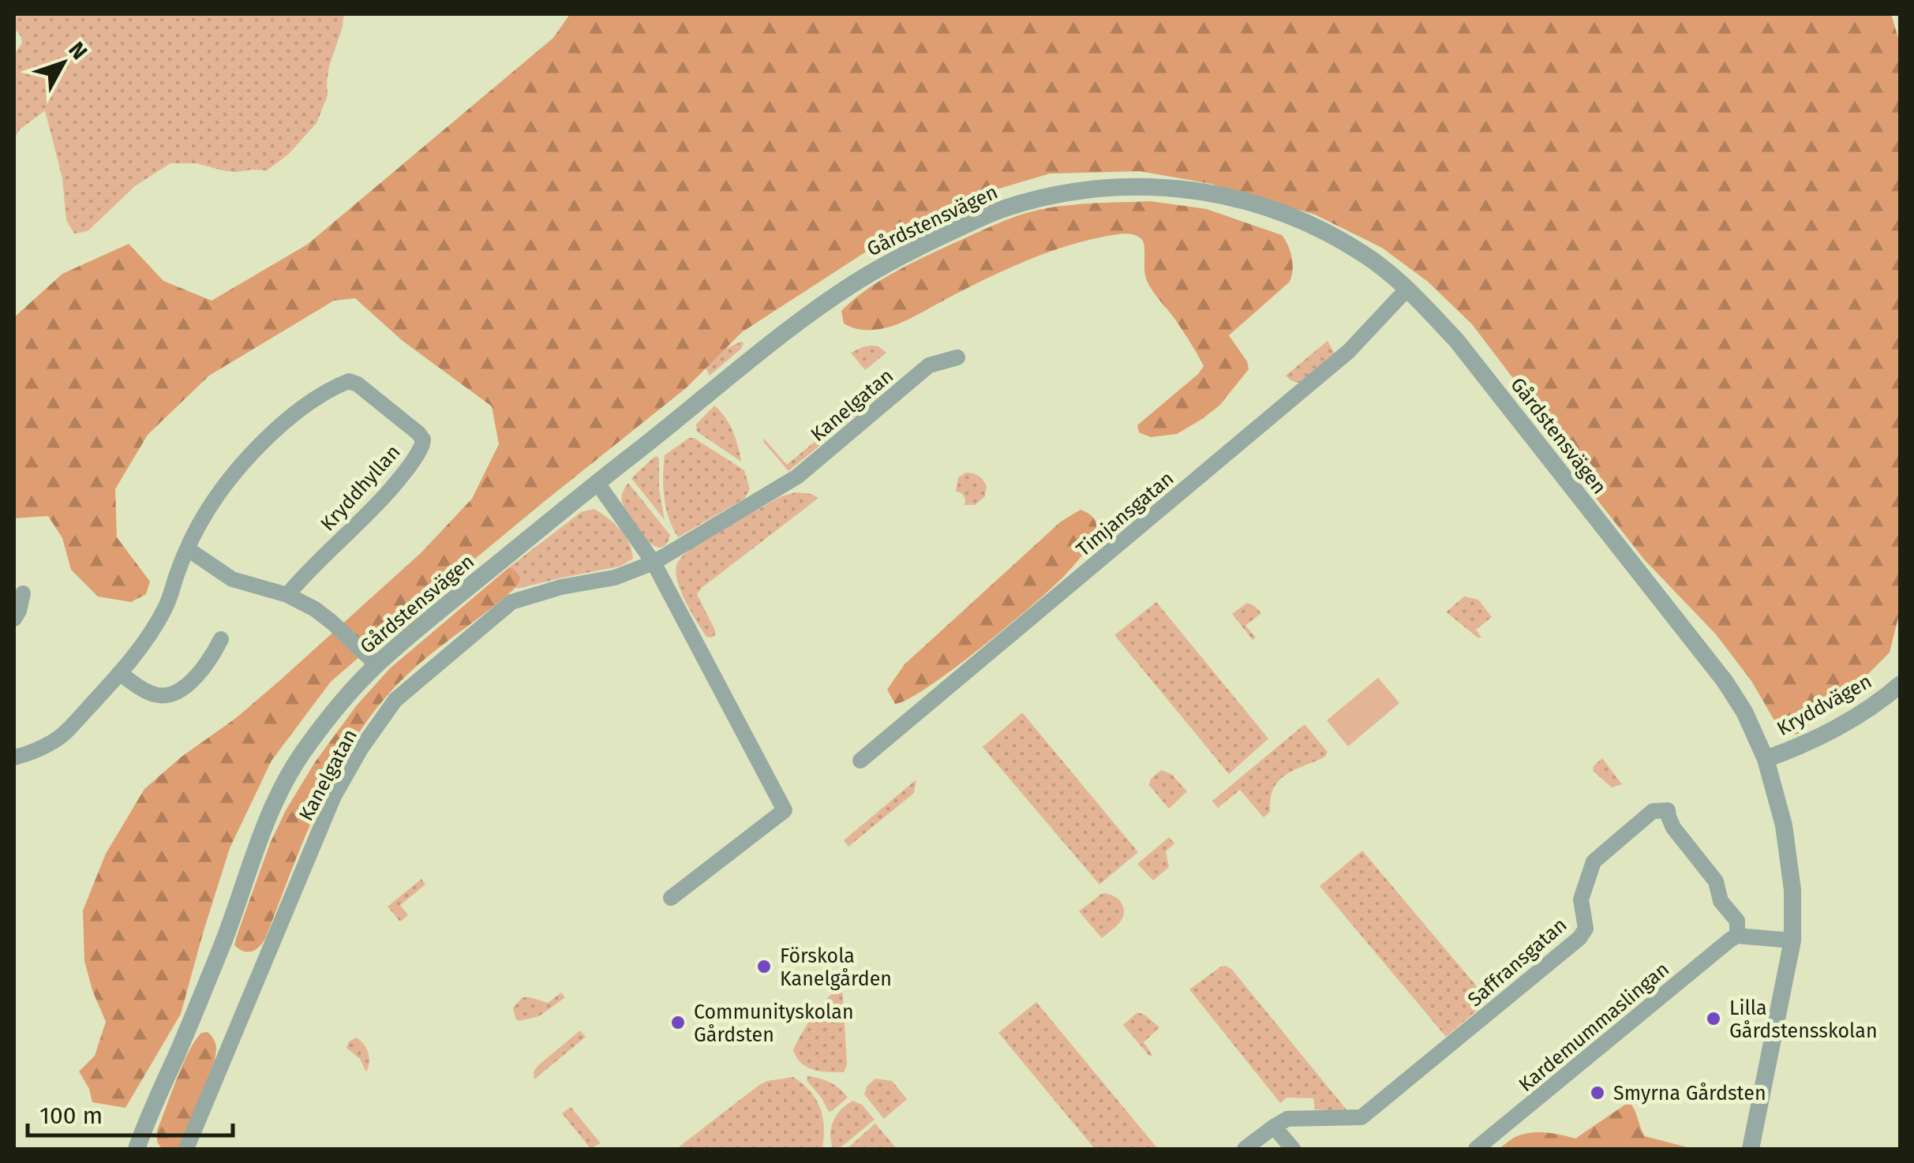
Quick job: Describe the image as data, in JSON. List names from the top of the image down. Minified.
{"streets":{"street":["Gårdstensvägen","Kanelgatan","Kryddhyllan","Timjansgatan","Kryddvägen","Saffransgatan","Kardemummaslingan"]},"crossings":[["Gårdstensvägen","Timjansgatan"],["Gårdstensvägen","Kryddvägen"],["Saffransgatan","Kardemummaslingan"]],"places":["Förskola Kanelgården","Lilla Gårdstensskolan","Communityskolan Gårdsten","Smyrna Gårdsten"],"scale_bar":"100 m","north":"top right"}
